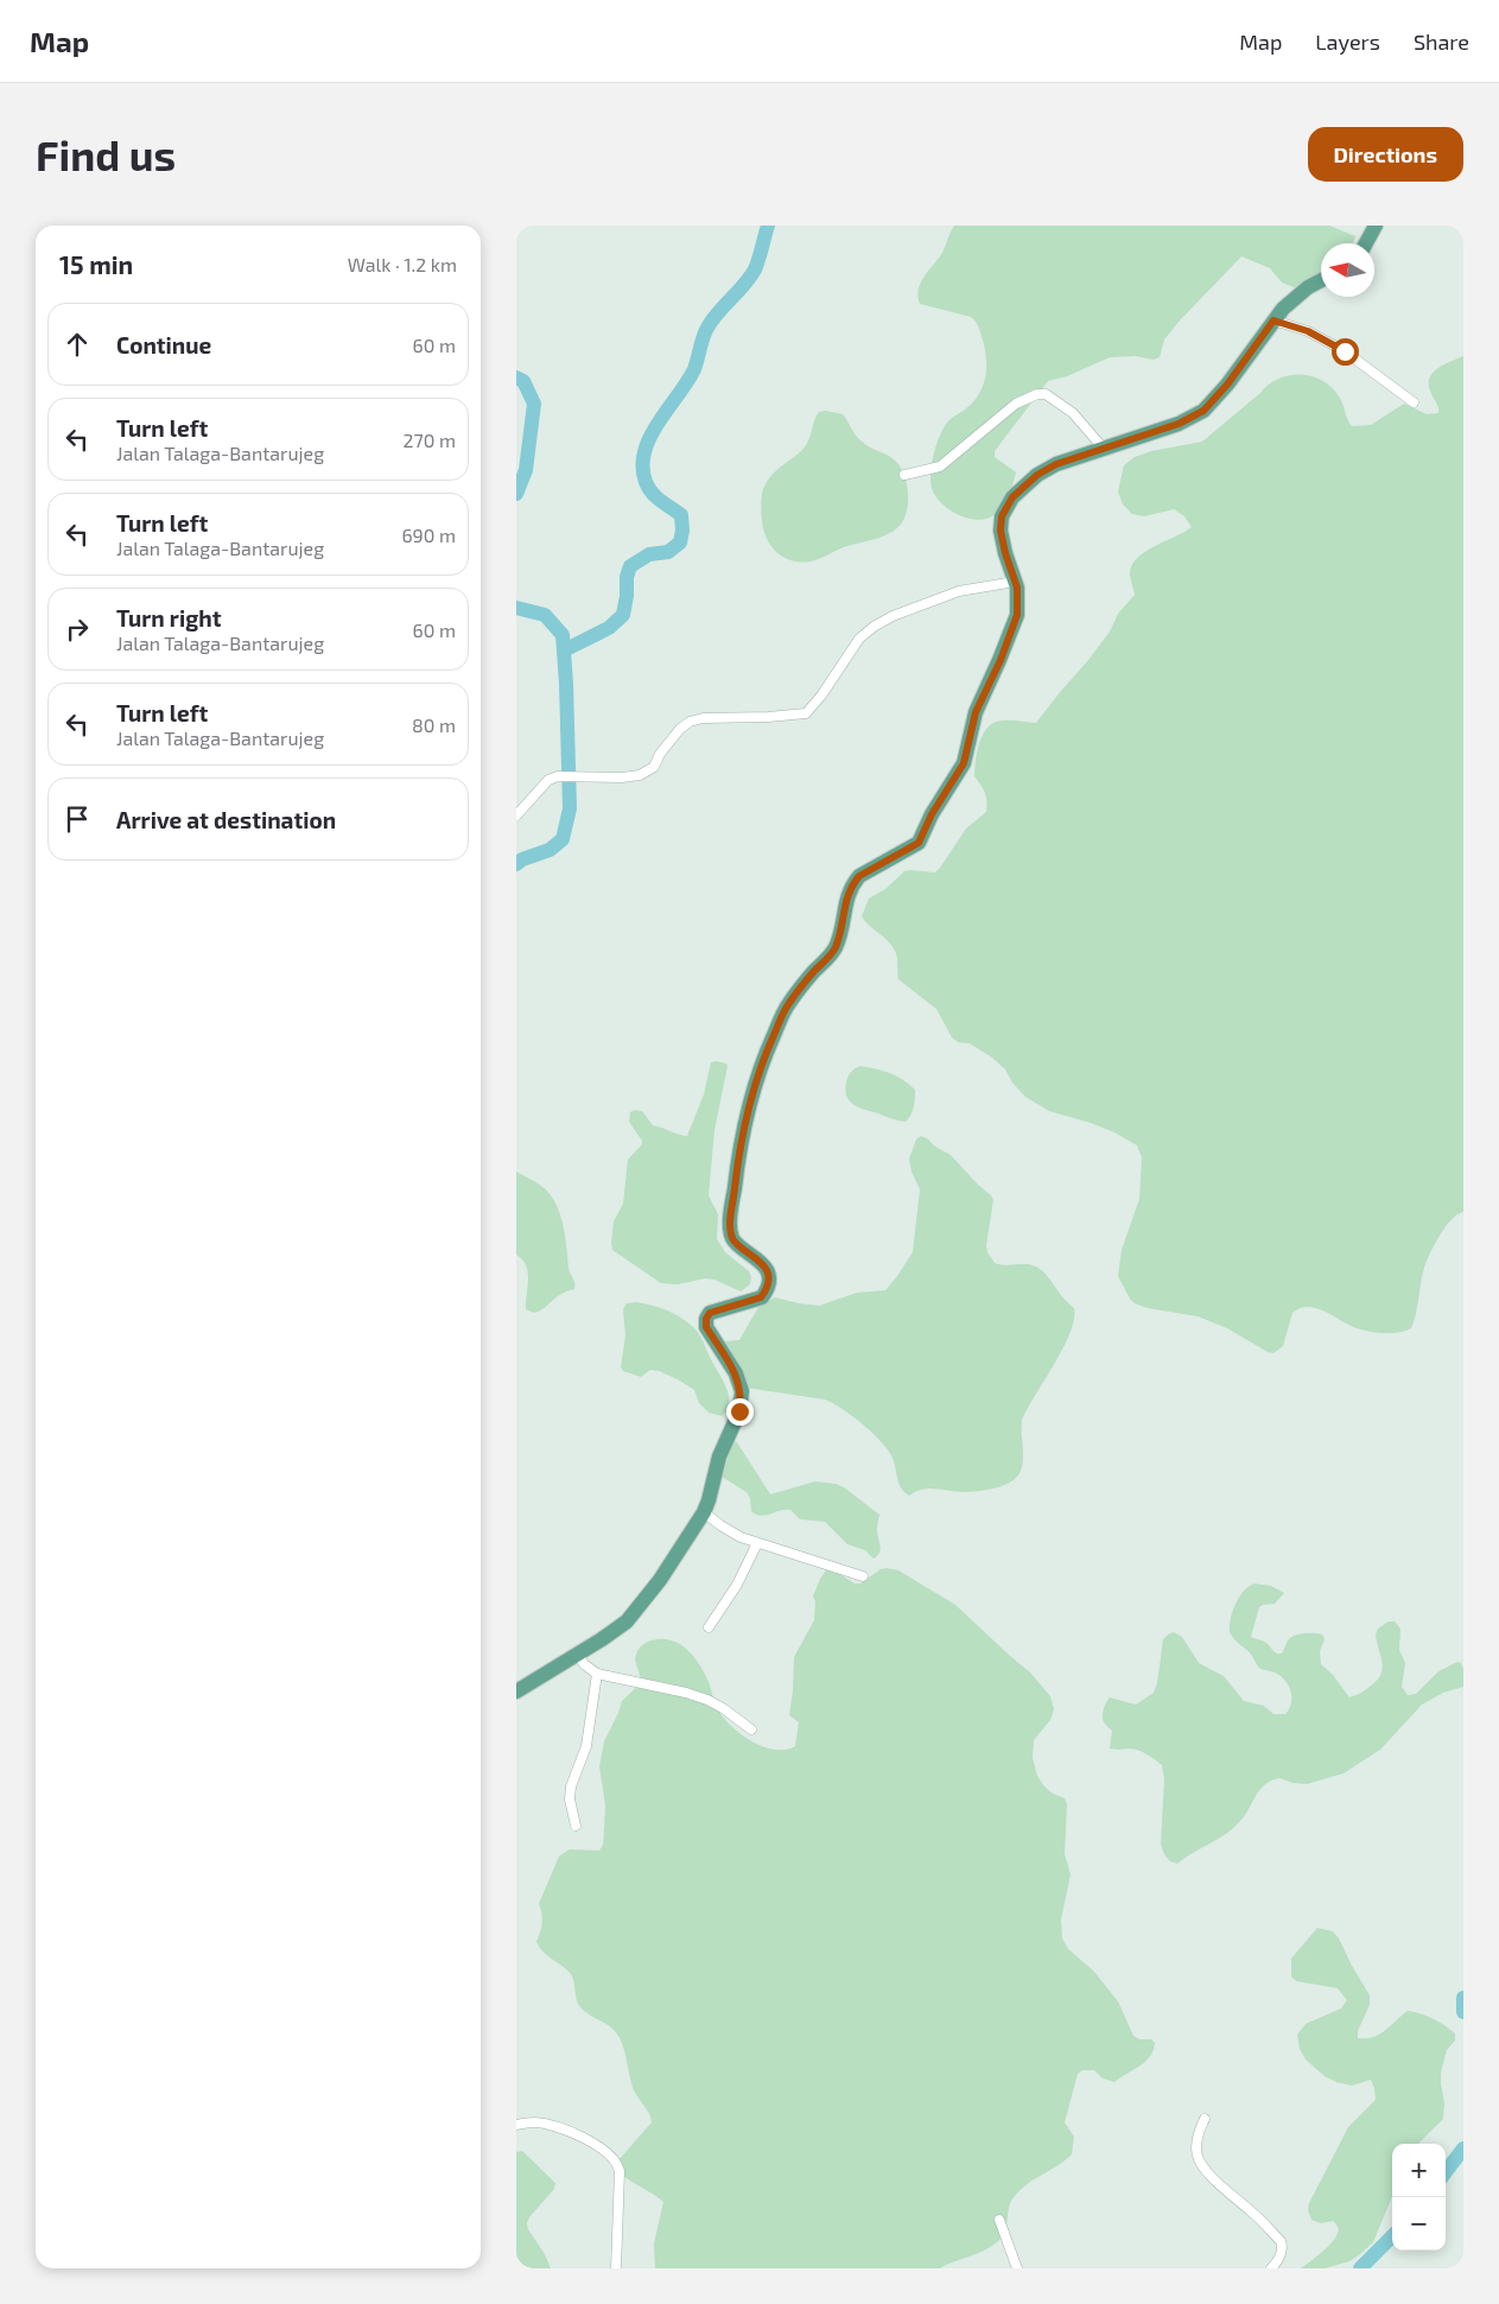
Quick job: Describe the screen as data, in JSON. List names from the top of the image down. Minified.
{"north":"left","page":{"header":"Map","nav":["Map","Layers","Share"],"buttons":"Directions","title":"Find us","heading":["15 min","Walk · 1.2 km"],"list":[["Continue","60 m"],["Turn left","Jalan Talaga-Bantarujeg","270 m"],["Turn left","Jalan Talaga-Bantarujeg","690 m"],["Turn right","Jalan Talaga-Bantarujeg","60 m"],["Turn left","Jalan Talaga-Bantarujeg","80 m"],"Arrive at destination"],"map_buttons":["+","−"]}}
